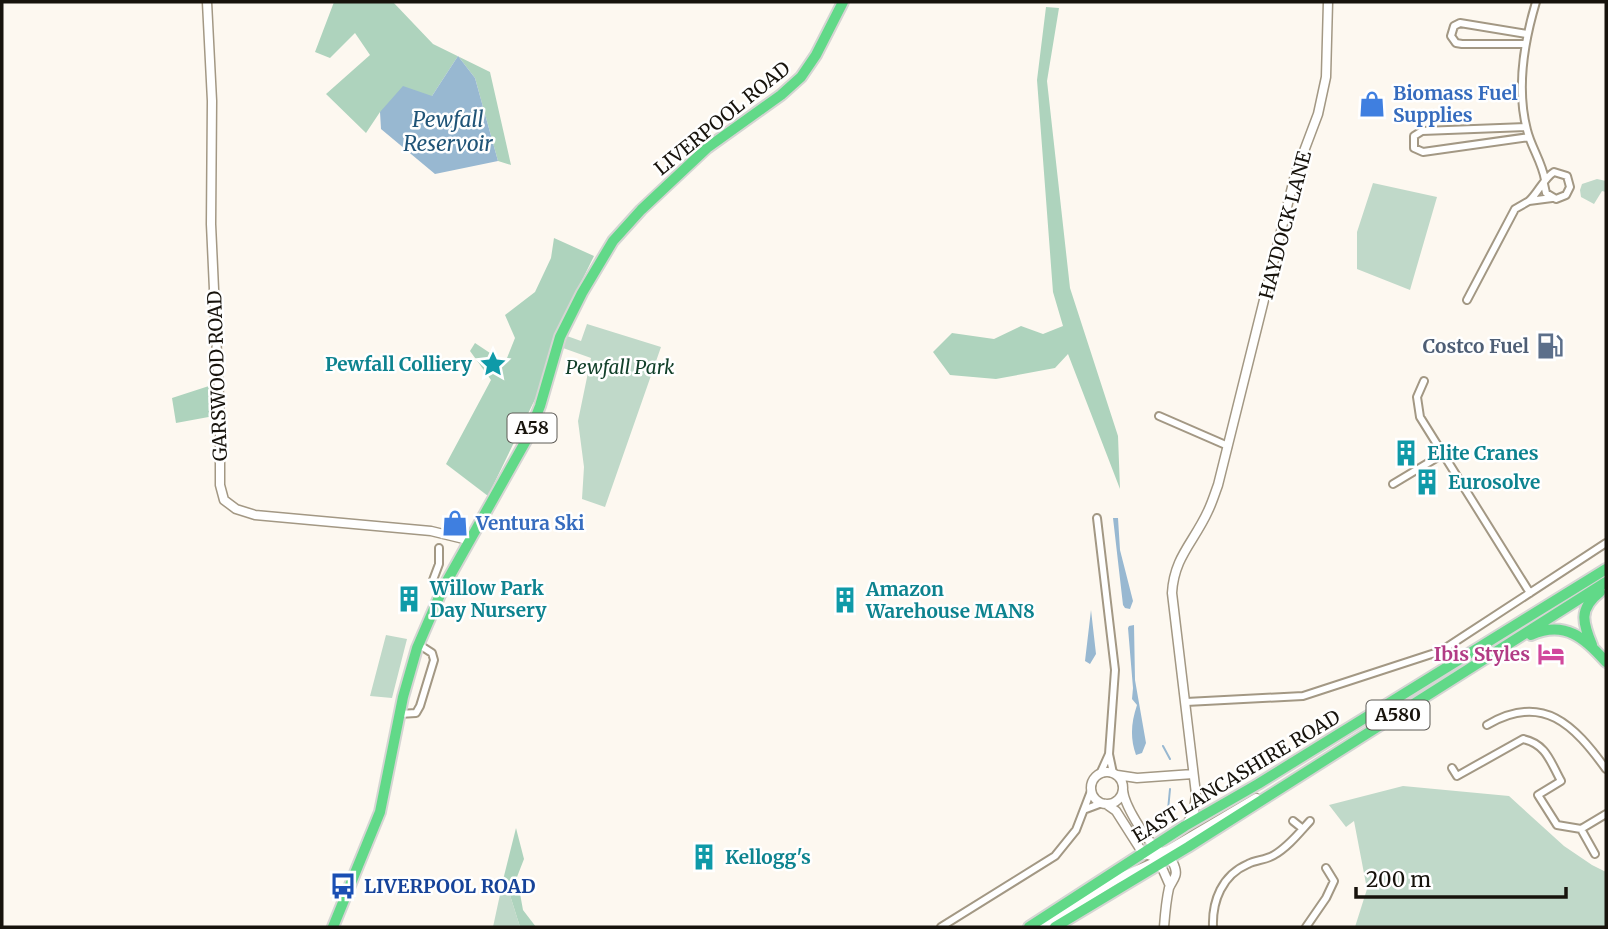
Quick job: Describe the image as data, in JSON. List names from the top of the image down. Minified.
{"streets":{"highway":["LIVERPOOL ROAD","A58","A580","EAST LANCASHIRE ROAD"],"street":["HAYDOCK LANE","GARSWOOD ROAD"]},"crossings":[["LIVERPOOL ROAD","GARSWOOD ROAD"],["HAYDOCK LANE","EAST LANCASHIRE ROAD"]],"water":["Pewfall Reservoir"],"parks":["Pewfall Park"],"places":{"shop":["Biomass Fuel Supplies","Ventura Ski"],"fuel station":["Costco Fuel"],"place":["Pewfall Colliery"],"building":["Elite Cranes","Eurosolve","Willow Park Day Nursery","Amazon Warehouse MAN8","Kellogg's"],"hotel":["Ibis Styles"],"bus stop":["LIVERPOOL ROAD"]},"scale_bar":"200 m"}
